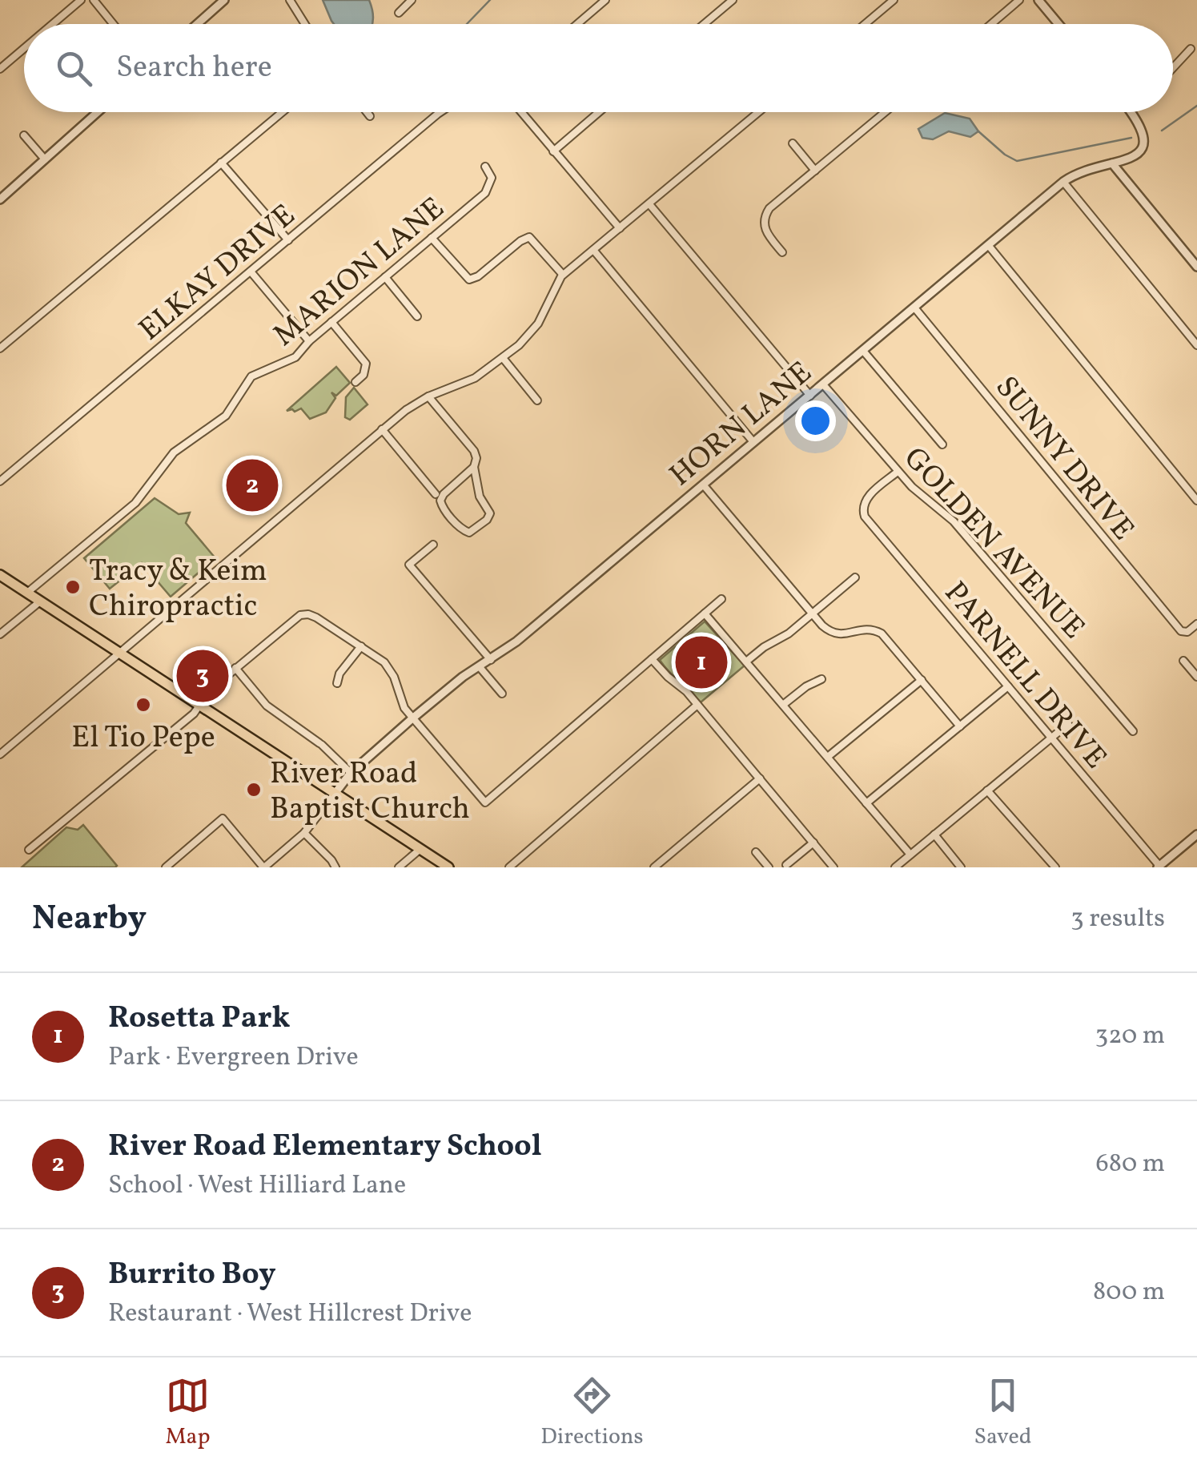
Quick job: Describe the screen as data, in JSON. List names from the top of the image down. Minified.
{"streets":{"street":["MARION LANE","ELKAY DRIVE","HORN LANE","SUNNY DRIVE","GOLDEN AVENUE","PARNELL DRIVE"]},"crossings":[["HORN LANE","SUNNY DRIVE"],["HORN LANE","GOLDEN AVENUE"],["GOLDEN AVENUE","PARNELL DRIVE"]],"places":["Tracy & Keim Chiropractic","El Tio Pepe","River Road Baptist Church"],"page":{"search":"Search here","pins":["2","1","3"],"heading":["Nearby","3 results"],"list":[{"mark":"1","name":"Rosetta Park","note":"Park · Evergreen Drive","value":"320 m"},{"mark":"2","name":"River Road Elementary School","note":"School · West Hilliard Lane","value":"680 m"},{"mark":"3","name":"Burrito Boy","note":"Restaurant · West Hillcrest Drive","value":"800 m"}],"nav":["Map","Directions","Saved"]}}
